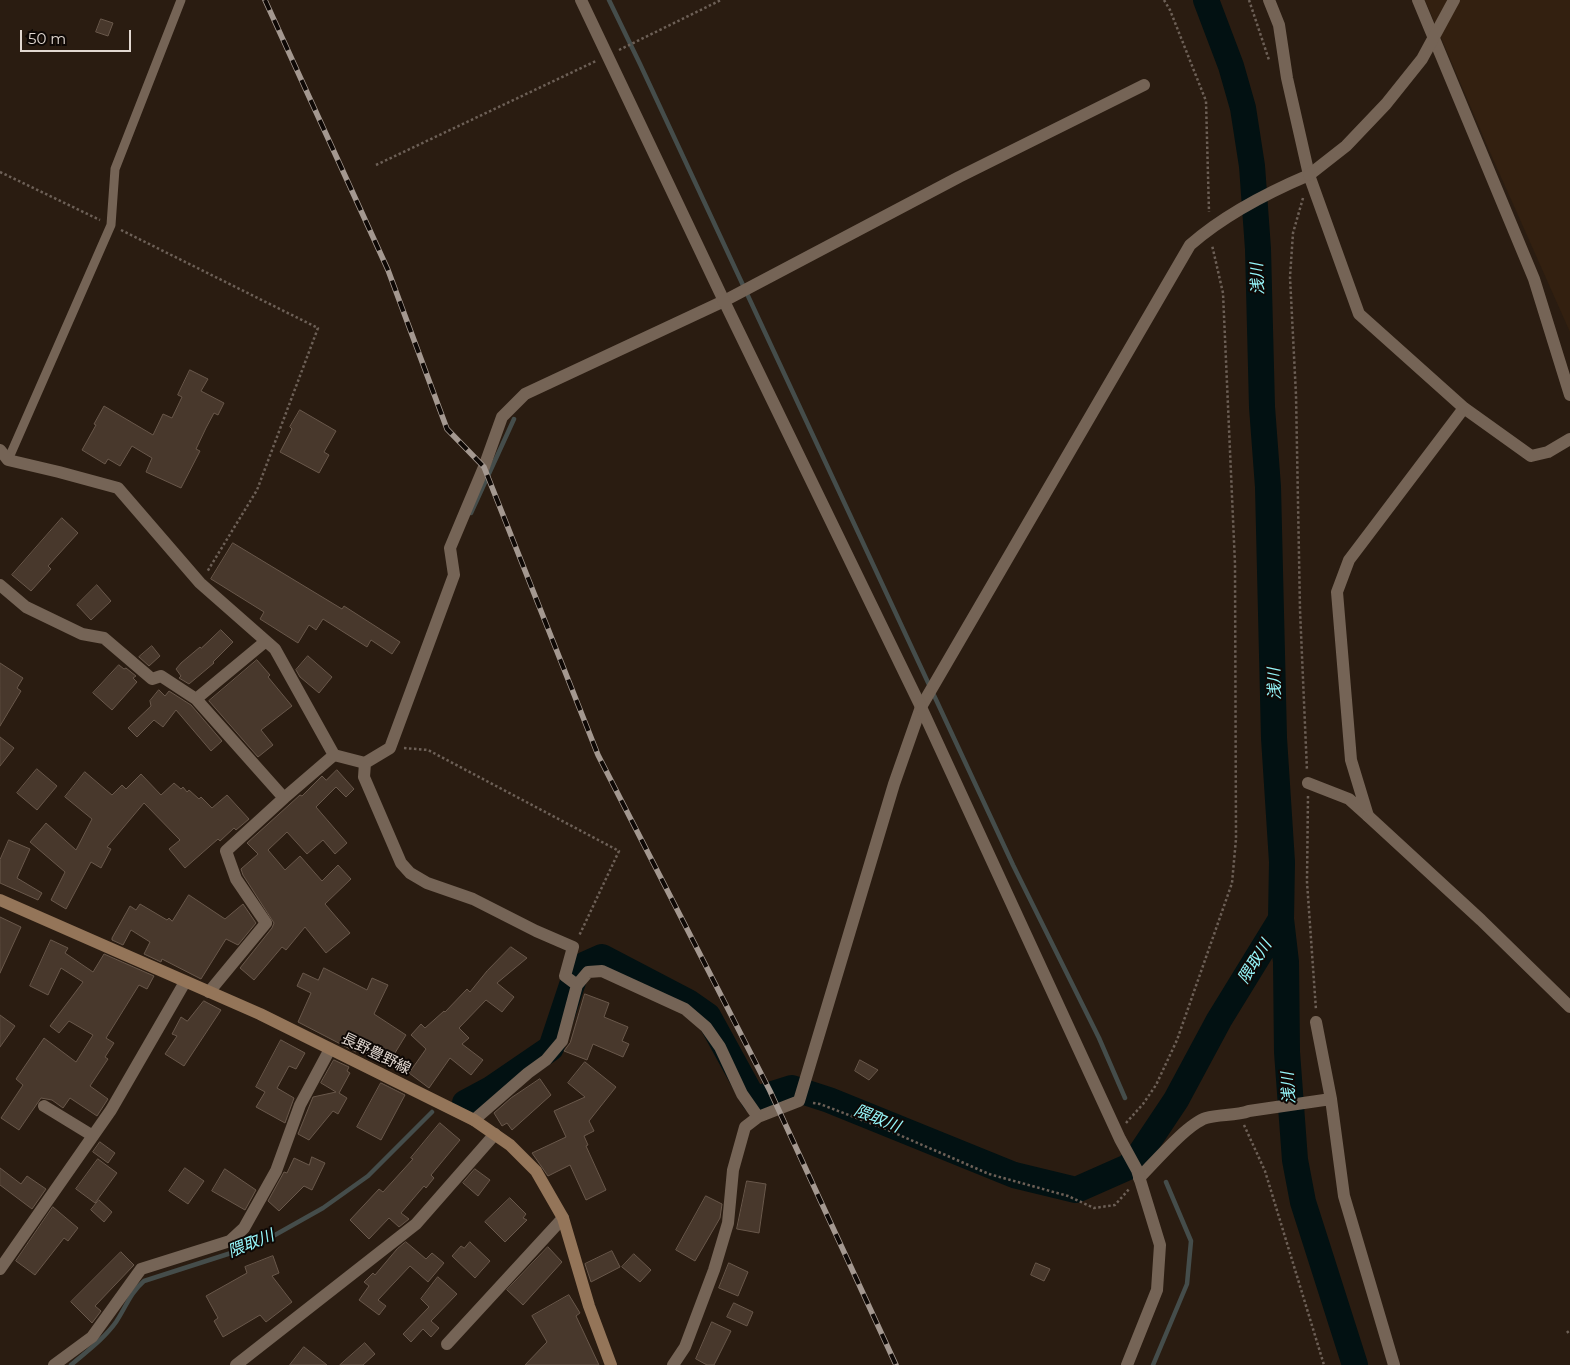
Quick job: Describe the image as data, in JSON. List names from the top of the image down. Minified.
{"streets":{"main road":["長野豊野線"]},"water":["浅川","隈取川"],"scale_bar":"50 m"}
